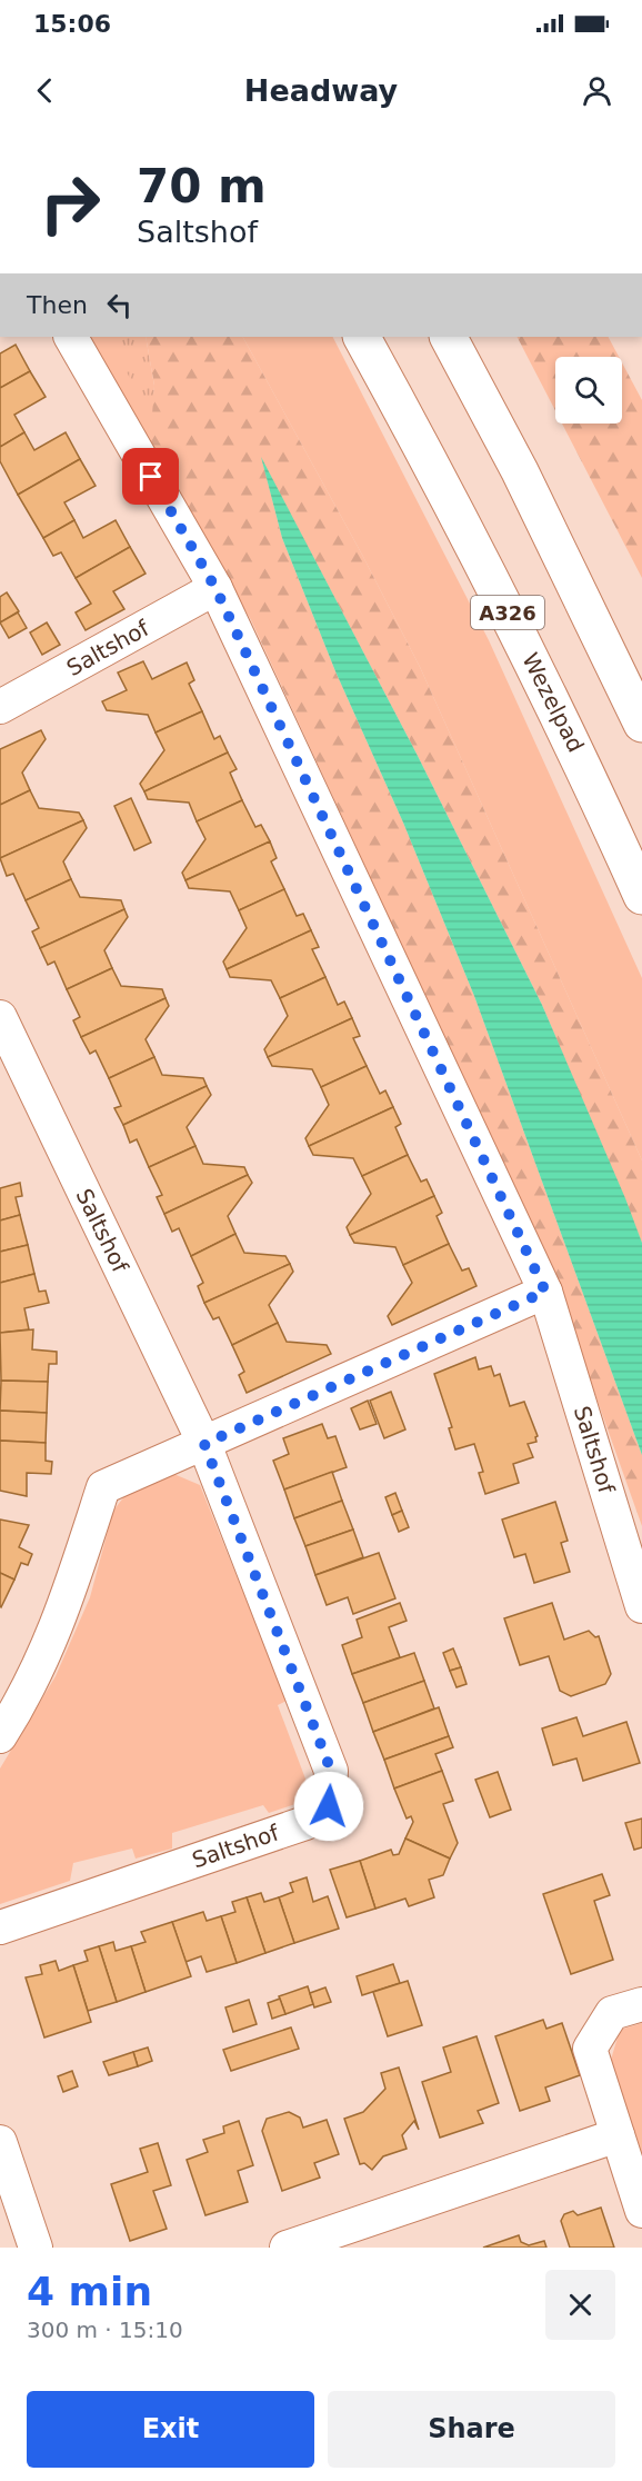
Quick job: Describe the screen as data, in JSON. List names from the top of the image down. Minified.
{"streets":{"highway":["A326","Wezelpad"],"street":["Saltshof"]},"page":{"status":"15:06","header":"Headway","turn":["70 m","Saltshof"],"then":"Then","heading":["4 min","300 m · 15:10"],"buttons":["Exit","Share"]}}
